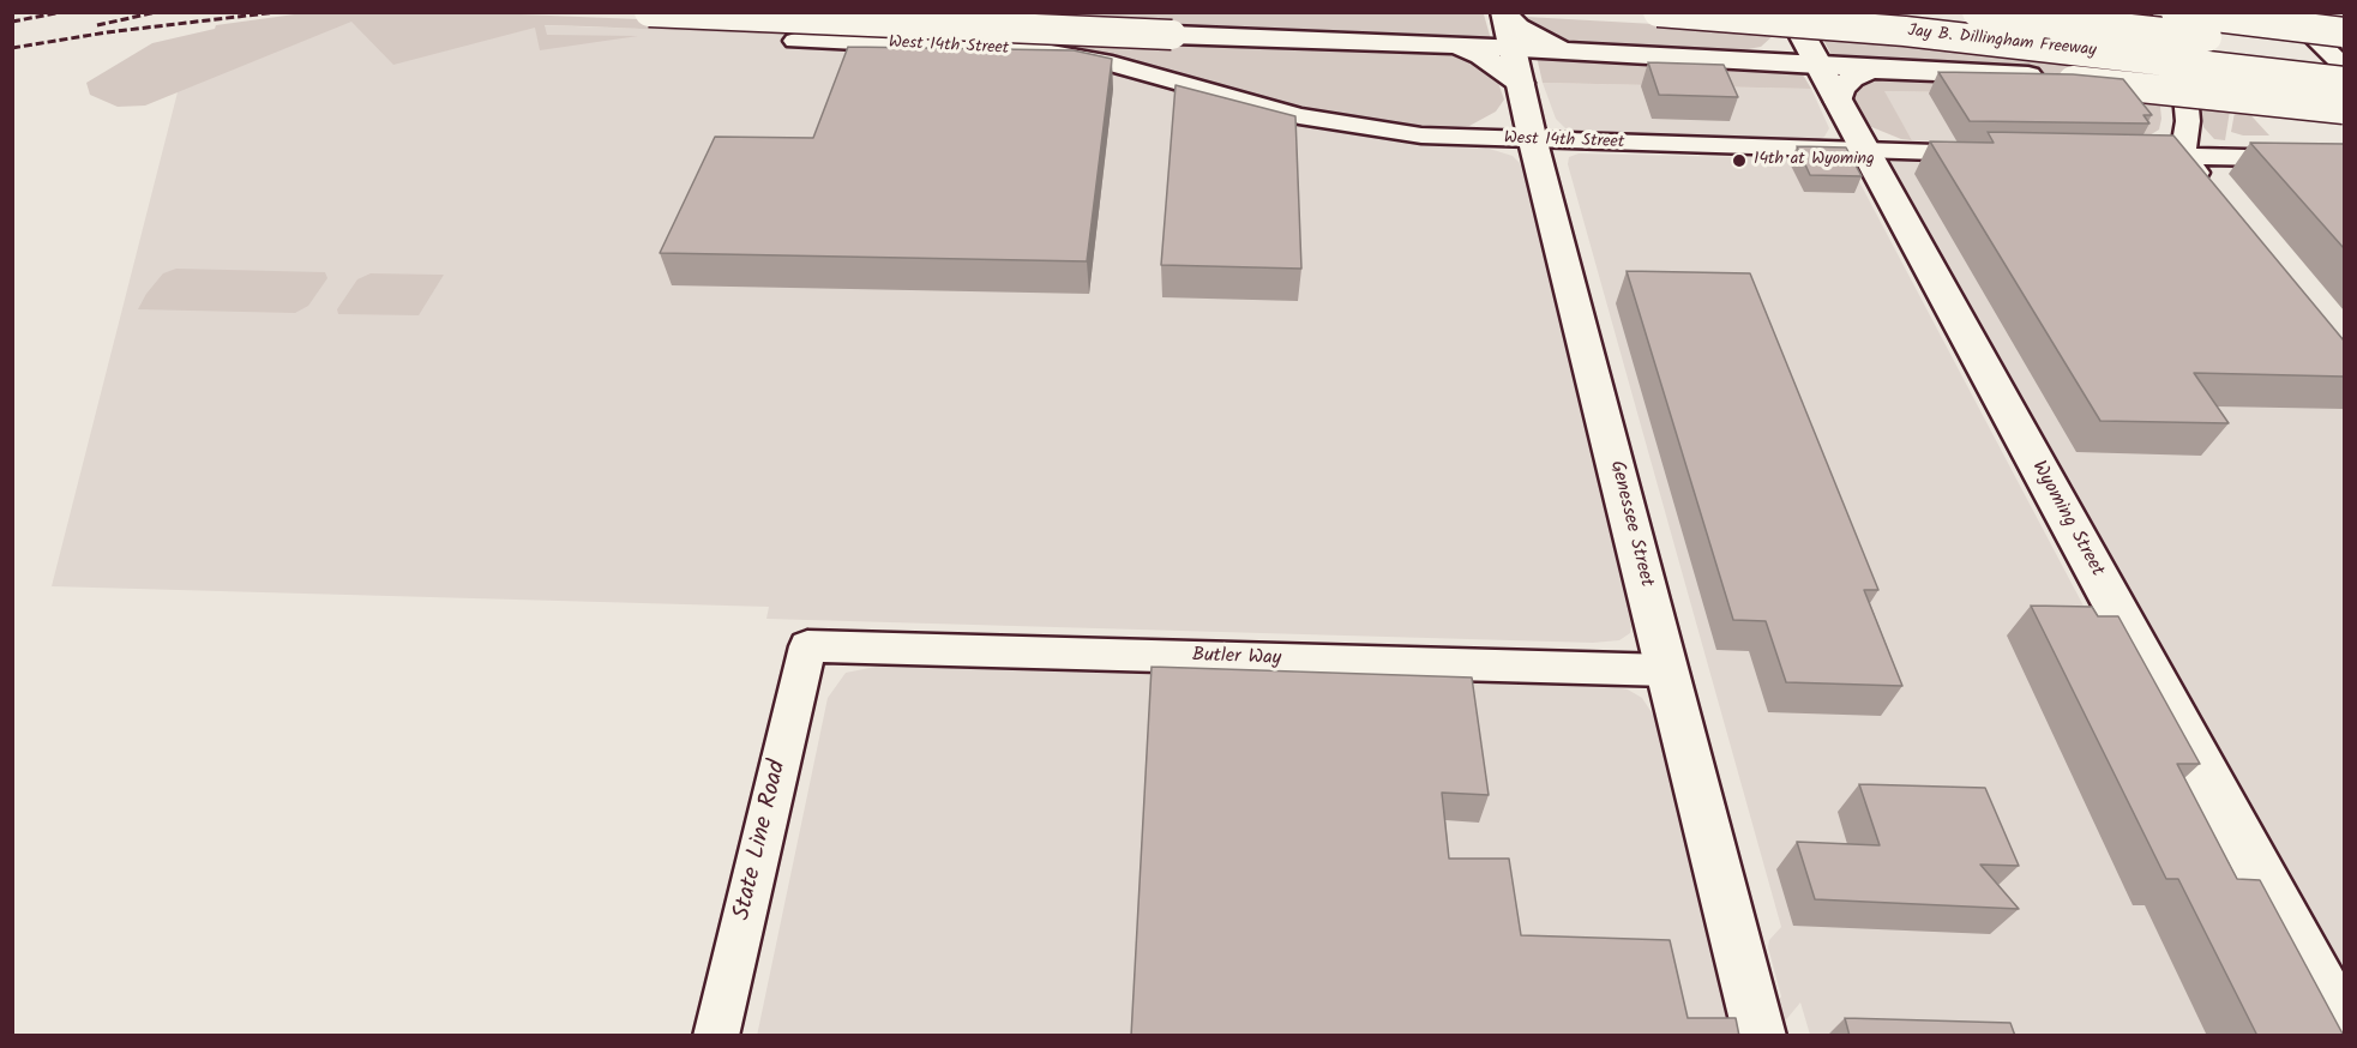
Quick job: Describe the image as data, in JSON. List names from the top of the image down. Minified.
{"streets":{"main road":["Jay B. Dillingham Freeway","Wyoming Street","Genessee Street"],"street":["West 14th Street","Butler Way","State Line Road"]},"crossings":[["West 14th Street","Wyoming Street"],["West 14th Street","Genessee Street"],["Genessee Street","Butler Way"],["Butler Way","State Line Road"]],"places":["14th at Wyoming"]}
